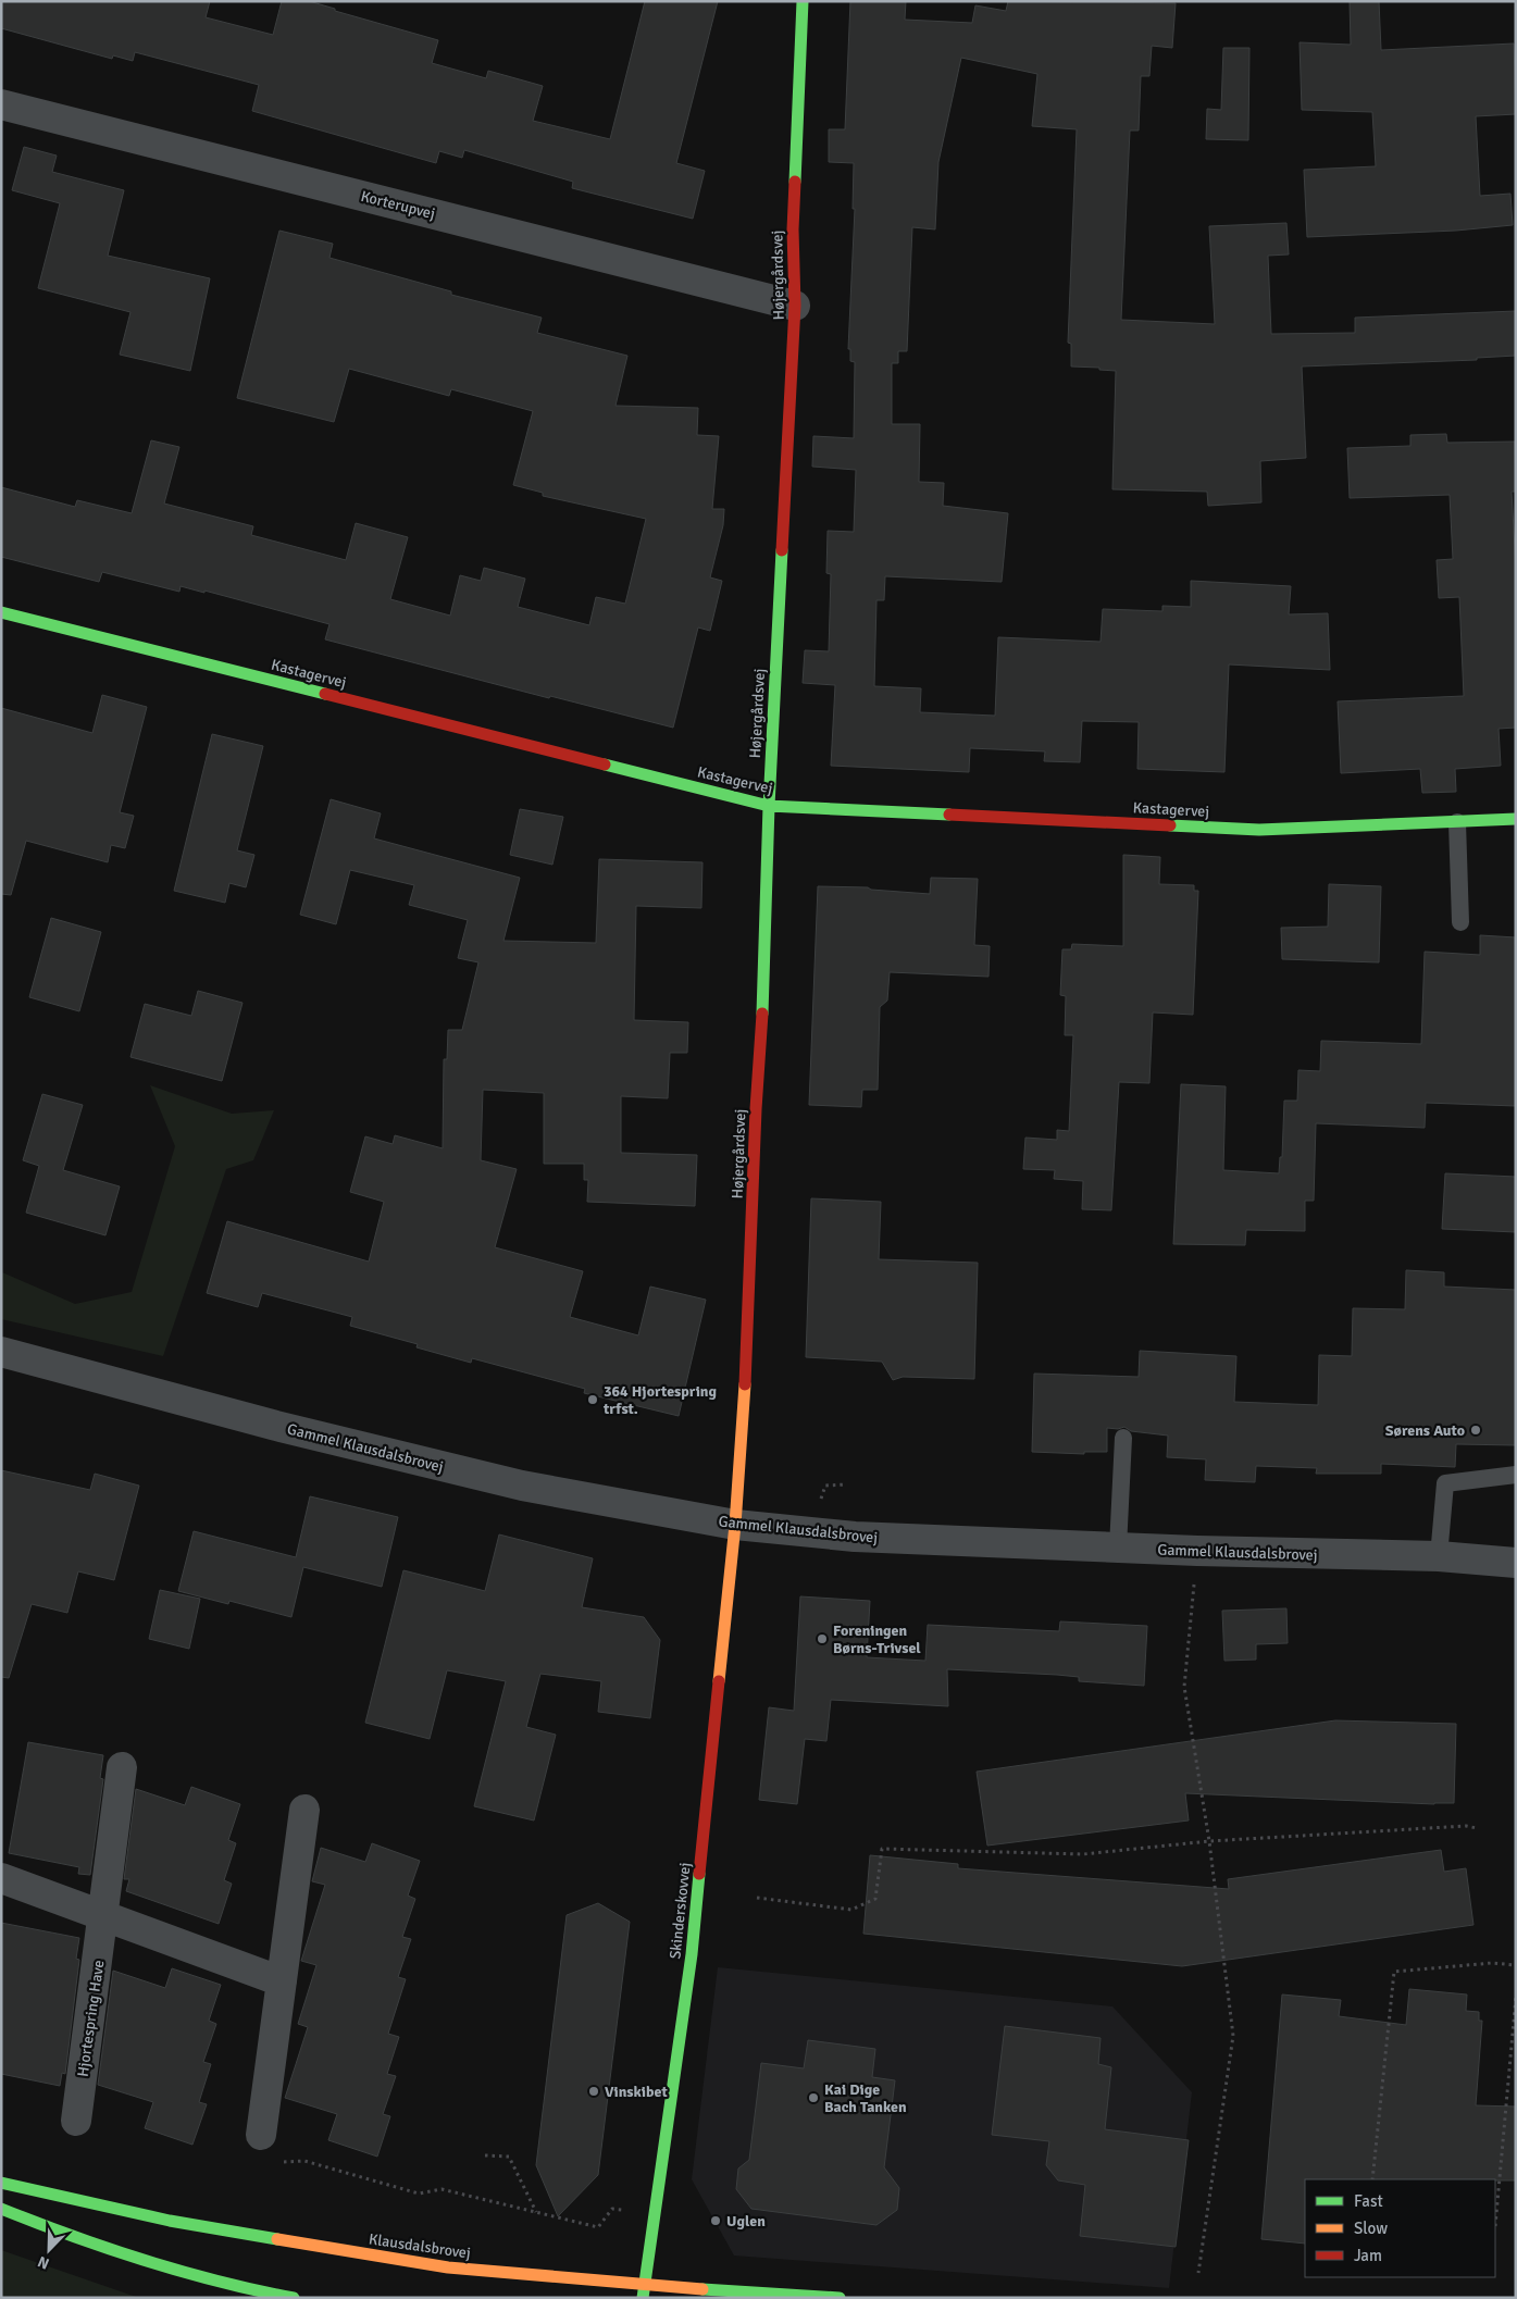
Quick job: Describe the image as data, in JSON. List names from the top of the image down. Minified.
{"streets":{"street":["Korterupvej","Højergårdsvej","Kastagervej","Gammel Klausdalsbrovej","Skinderskovvej","Hjortespring Have","Klausdalsbrovej"]},"crossings":[["Korterupvej","Højergårdsvej"],["Højergårdsvej","Kastagervej"],["Højergårdsvej","Gammel Klausdalsbrovej"],["Højergårdsvej","Skinderskovvej"],["Gammel Klausdalsbrovej","Skinderskovvej"],["Skinderskovvej","Klausdalsbrovej"]],"places":["364 Hjortespring trfst.","Sørens Auto","Foreningen Børns-Trivsel","Vinskibet","Kai Dige Bach Tanken","Uglen"],"legend":["Fast","Slow","Jam"],"north":"bottom left"}
